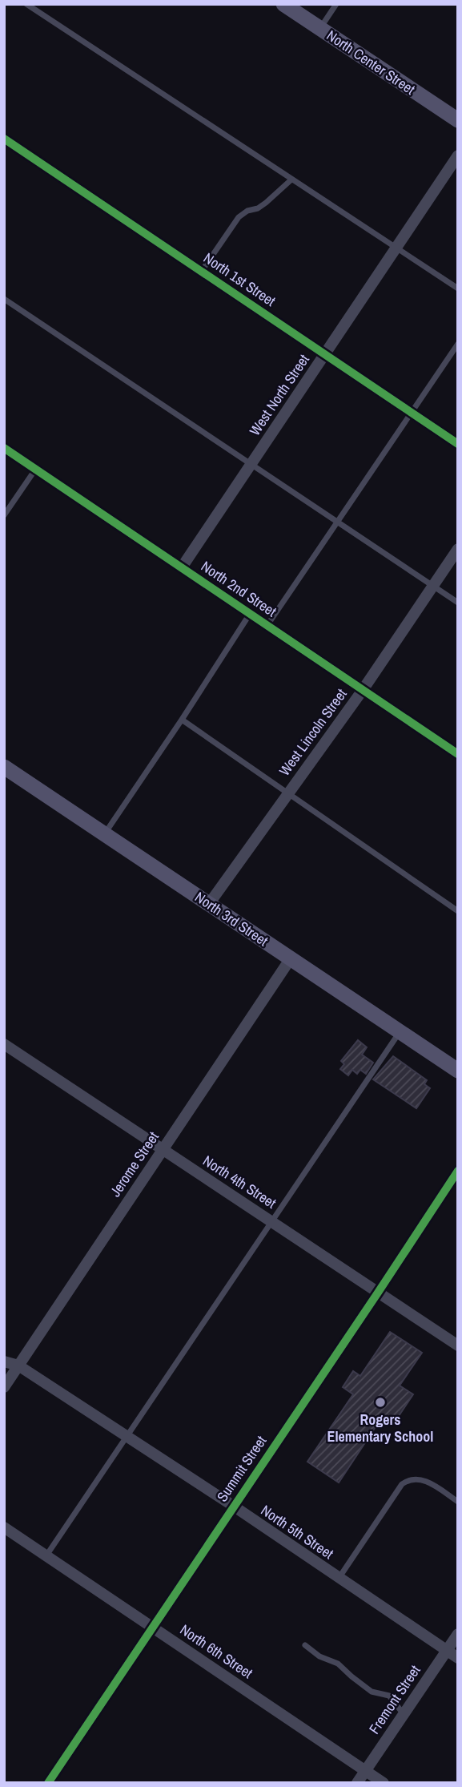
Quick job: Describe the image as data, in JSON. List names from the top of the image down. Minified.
{"streets":{"street":["North Center Street","North 1st Street","West North Street","North 2nd Street","West Lincoln Street","North 3rd Street","Jerome Street","North 4th Street","Summit Street","North 5th Street","North 6th Street","Fremont Street"]},"crossings":[["North 1st Street","West North Street"],["West North Street","North 2nd Street"],["North 2nd Street","West Lincoln Street"],["West Lincoln Street","North 3rd Street"],["North 3rd Street","Jerome Street"],["Jerome Street","North 4th Street"],["Jerome Street","North 5th Street"],["North 4th Street","Summit Street"],["Summit Street","North 5th Street"],["Summit Street","North 6th Street"],["North 5th Street","Fremont Street"],["North 6th Street","Fremont Street"]],"places":["Rogers Elementary School"]}
